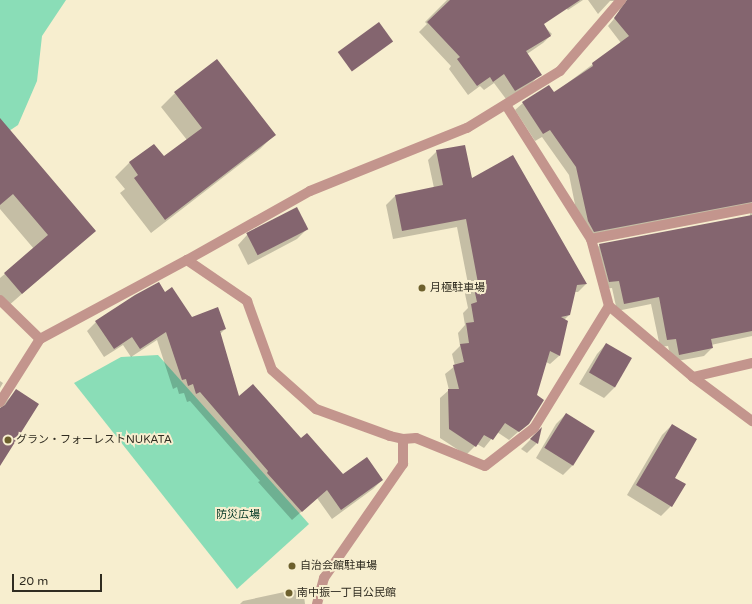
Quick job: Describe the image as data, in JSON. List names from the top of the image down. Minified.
{"parks":["防災広場"],"places":["月極駐車場","グラン・フォーレストNUKATA","自治会館駐車場","南中振一丁目公民館"],"scale_bar":"20 m"}
